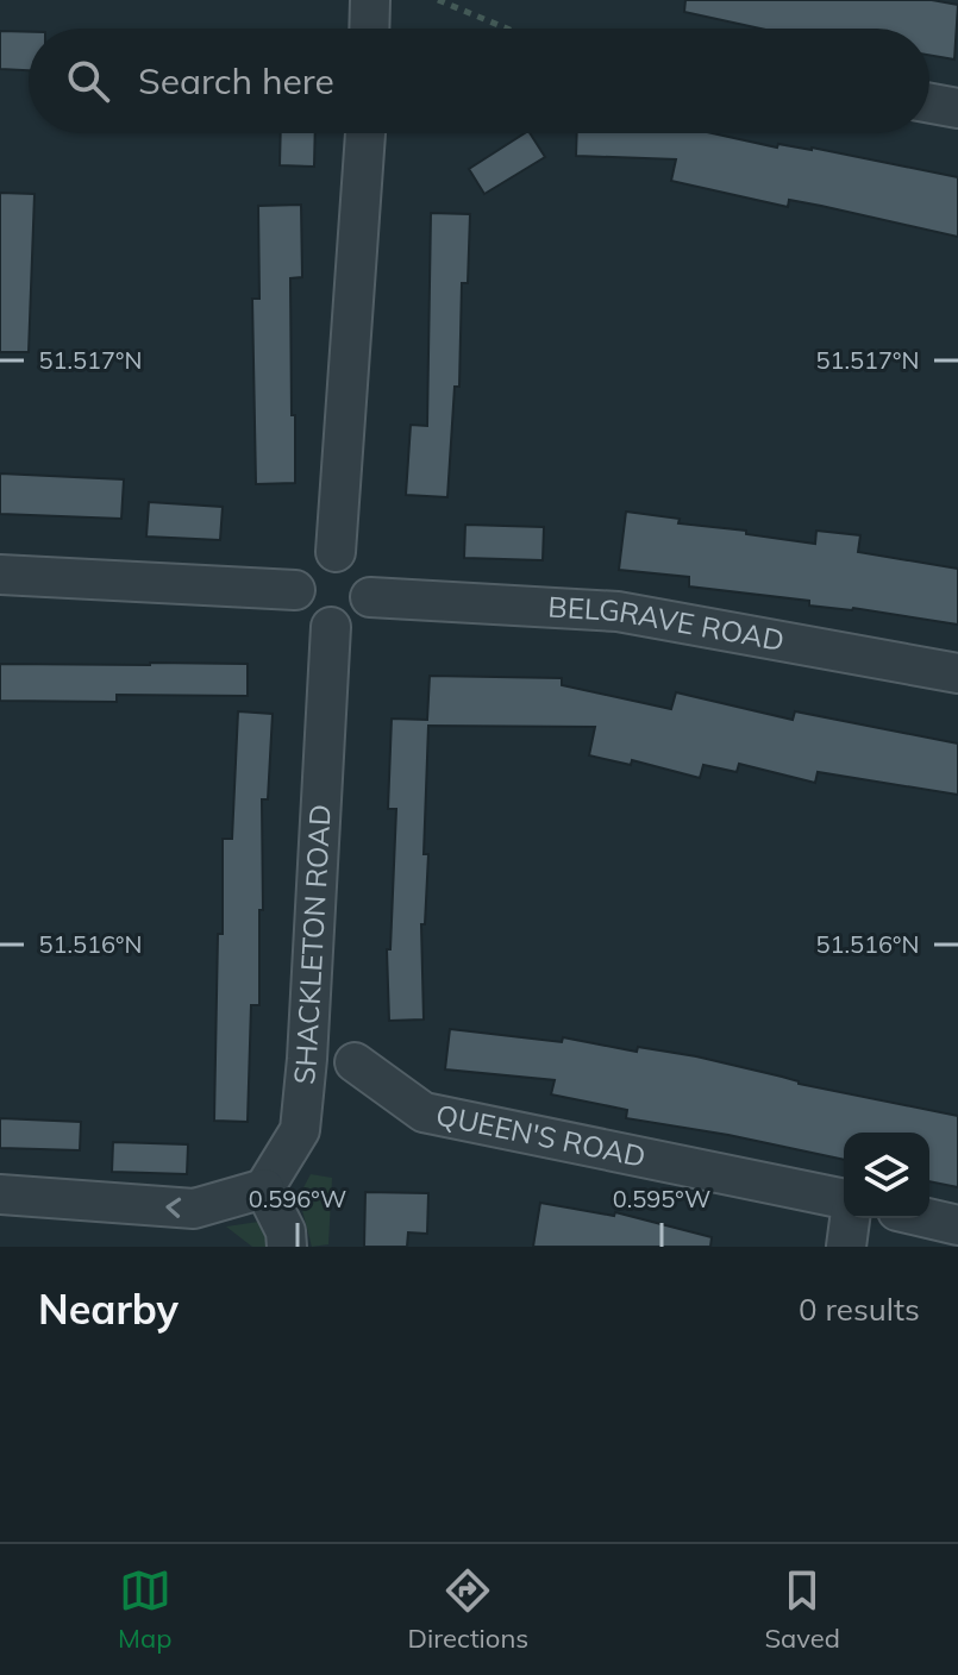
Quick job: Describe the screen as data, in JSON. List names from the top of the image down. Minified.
{"streets":{"street":["BELGRAVE ROAD","SHACKLETON ROAD","QUEEN'S ROAD"]},"crossings":[["BELGRAVE ROAD","SHACKLETON ROAD"]],"page":{"search":"Search here","heading":["Nearby","0 results"],"nav":["Map","Directions","Saved"]},"coordinates":["51.517°N","51.516°N","0.596°W","0.595°W"]}
